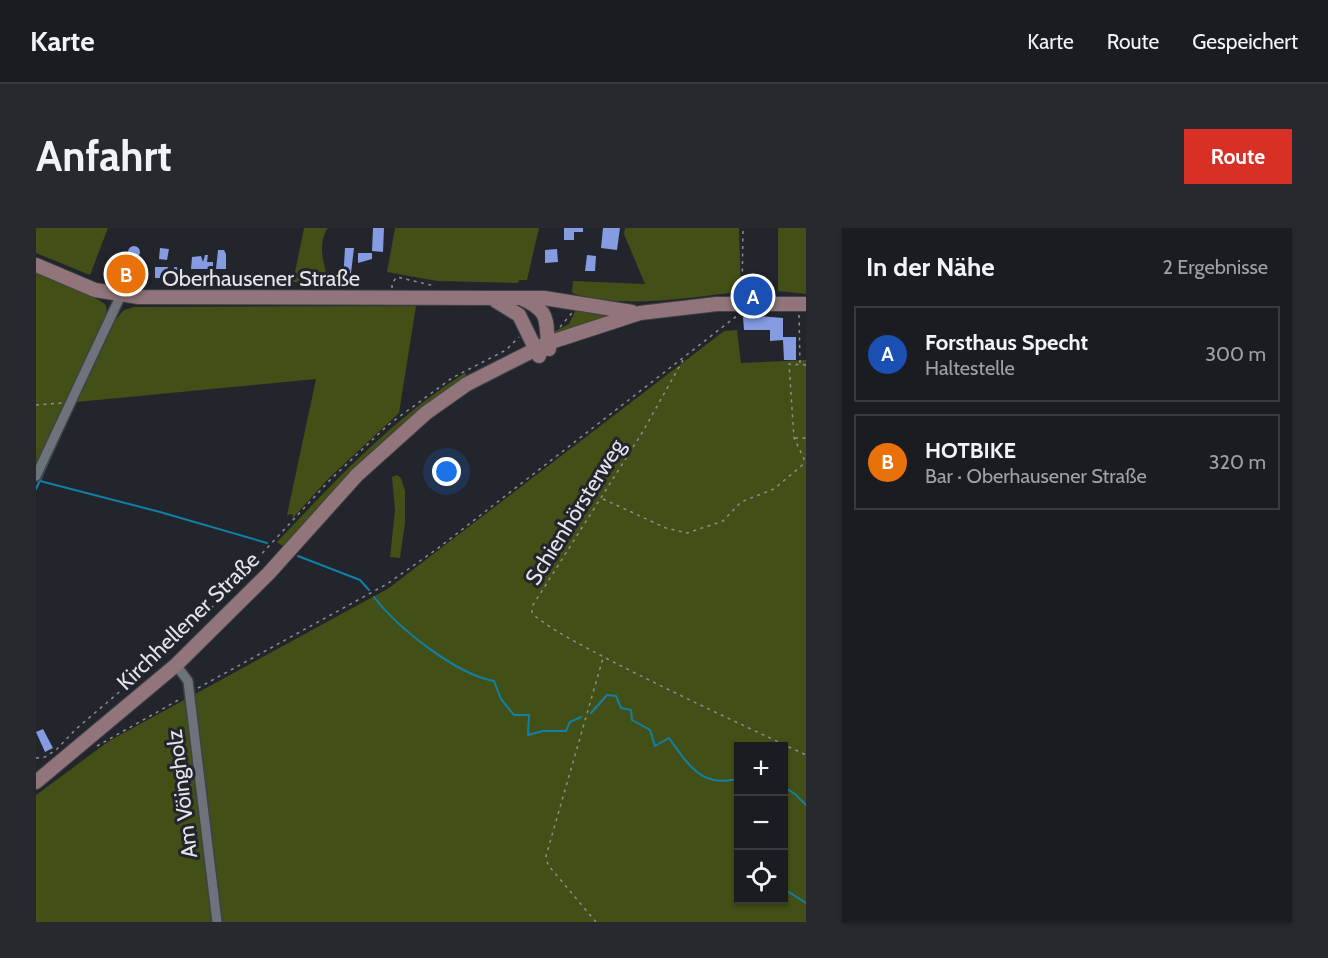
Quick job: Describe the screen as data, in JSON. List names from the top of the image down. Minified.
{"streets":{"main road":["Oberhausener Straße","Kirchhellener Straße"],"street":["Am Vöingholz"],"path":["Schienhörsterweg"]},"crossings":[["Oberhausener Straße","Schienhörsterweg"],["Oberhausener Straße","Kirchhellener Straße"],["Kirchhellener Straße","Am Vöingholz"]],"page":{"header":"Karte","nav":["Karte","Route","Gespeichert"],"buttons":"Route","title":"Anfahrt","heading":["In der Nähe","2 Ergebnisse"],"pins":["B","A"],"list":[{"mark":"A","name":"Forsthaus Specht","note":"Haltestelle","value":"300 m"},{"mark":"B","name":"HOTBIKE","note":"Bar · Oberhausener Straße","value":"320 m"}],"map_buttons":["+","−"]}}
